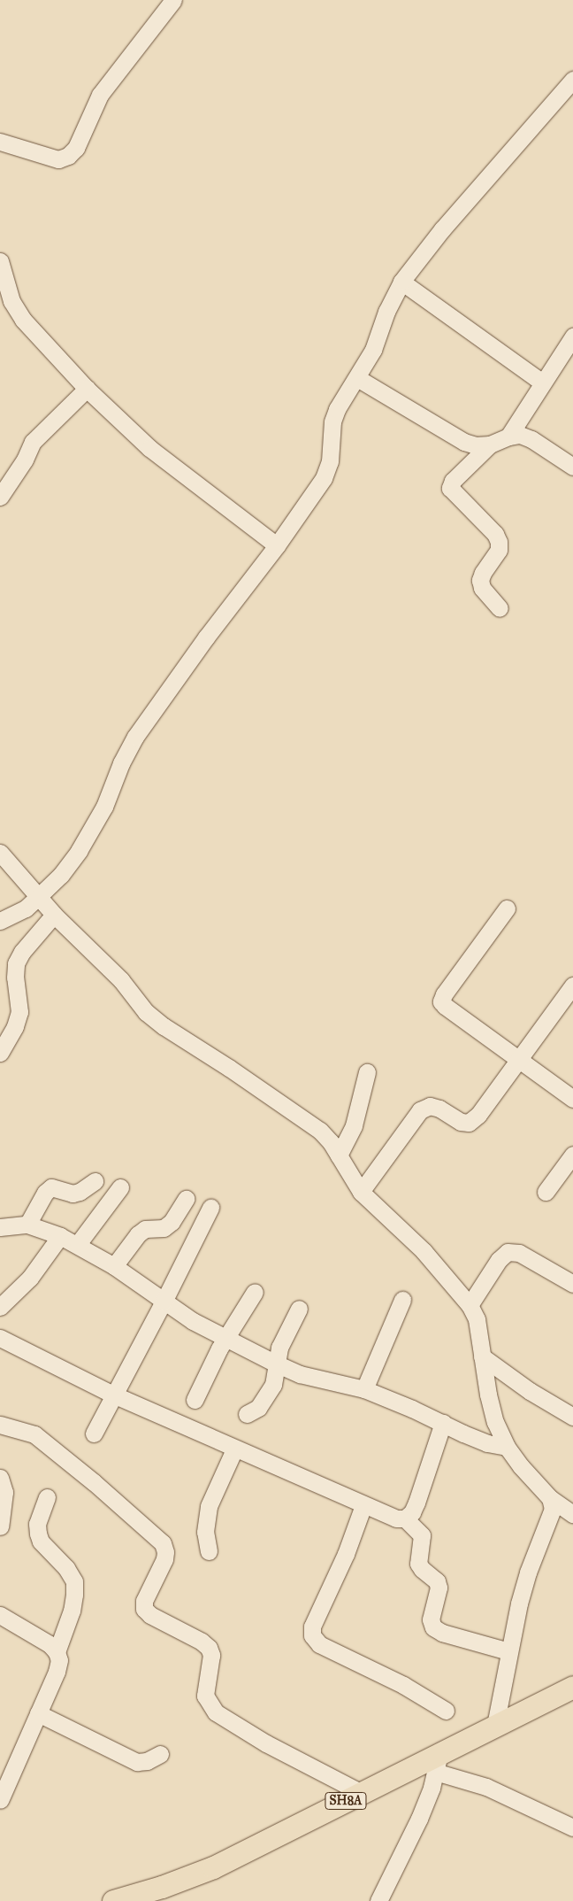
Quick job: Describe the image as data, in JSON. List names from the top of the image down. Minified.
{"streets":{"main road":["SH8A"]}}
